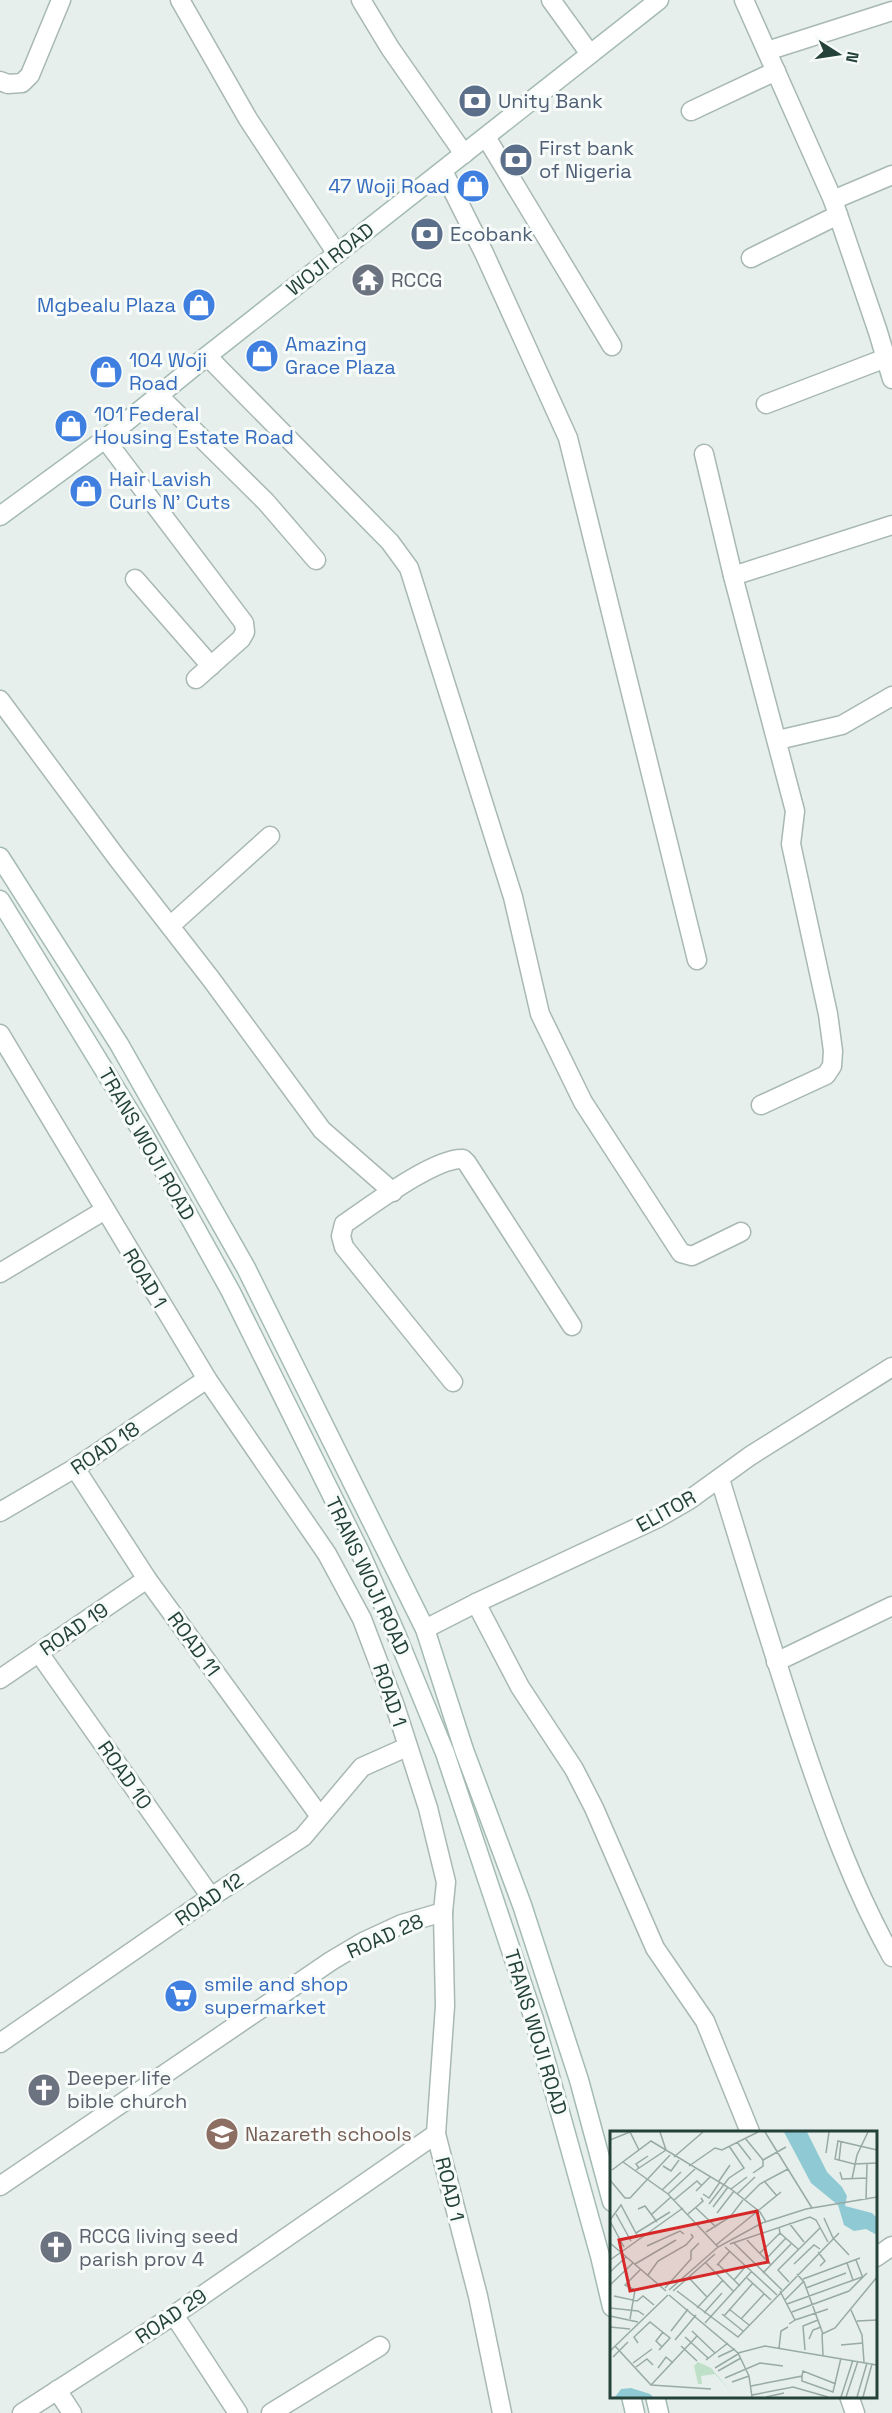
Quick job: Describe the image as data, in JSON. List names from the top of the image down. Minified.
{"streets":{"street":["WOJI ROAD","TRANS WOJI ROAD","ROAD 1","ROAD 18","ELITOR","ROAD 19","ROAD 11","ROAD 10","ROAD 12","ROAD 28","ROAD 29"]},"crossings":[["TRANS WOJI ROAD","ELITOR"],["ROAD 1","ROAD 18"],["ROAD 1","ROAD 12"],["ROAD 1","ROAD 28"],["ROAD 1","ROAD 29"],["ROAD 18","ROAD 11"],["ROAD 19","ROAD 11"],["ROAD 19","ROAD 10"],["ROAD 11","ROAD 12"],["ROAD 10","ROAD 12"]],"places":{"bank":["Unity Bank","First bank of Nigeria","Ecobank"],"shop":["47 Woji Road","Mgbealu Plaza","Amazing Grace Plaza","104 Woji Road","101 Federal Housing Estate Road","Hair Lavish Curls N' Cuts"],"temple":["RCCG"],"supermarket":["smile and shop supermarket"],"church":["Deeper life bible church","RCCG living seed parish prov 4"],"school or university":["Nazareth schools"]},"north":"right"}
